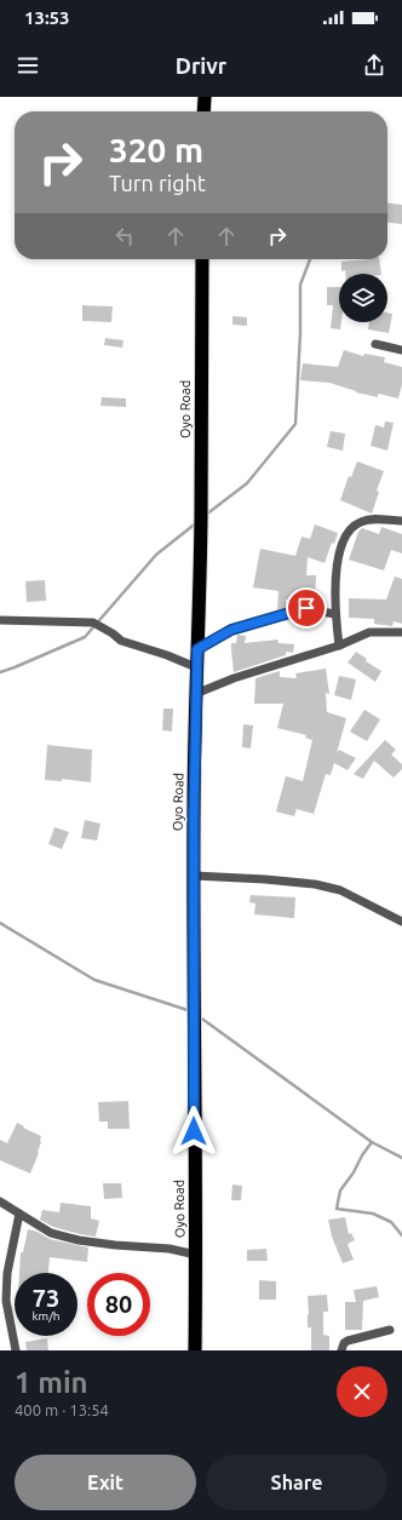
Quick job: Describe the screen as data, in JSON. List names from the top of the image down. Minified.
{"streets":{"highway":["Oyo Road"]},"page":{"status":"13:53","header":"Drivr","turn":["320 m","Turn right"],"speed":"73 km/h","limit":"80","heading":["1 min","400 m · 13:54"],"buttons":["Exit","Share"]}}
